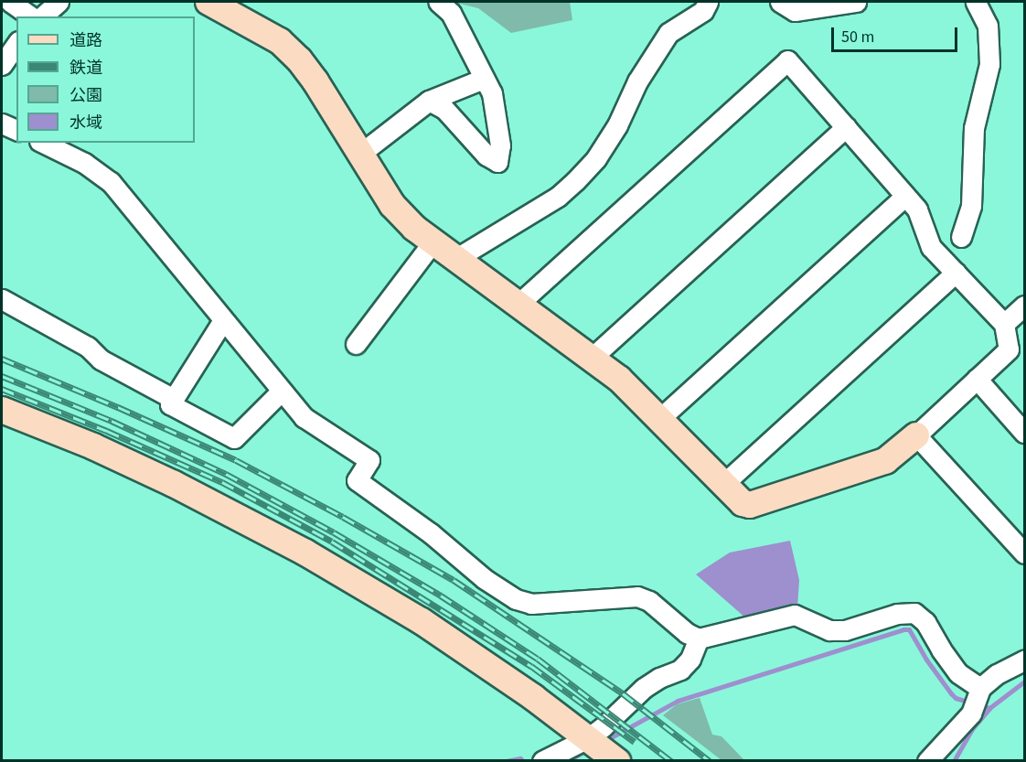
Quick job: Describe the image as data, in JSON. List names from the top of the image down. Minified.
{"legend":["道路","鉄道","公園","水域"],"scale_bar":"50 m"}
